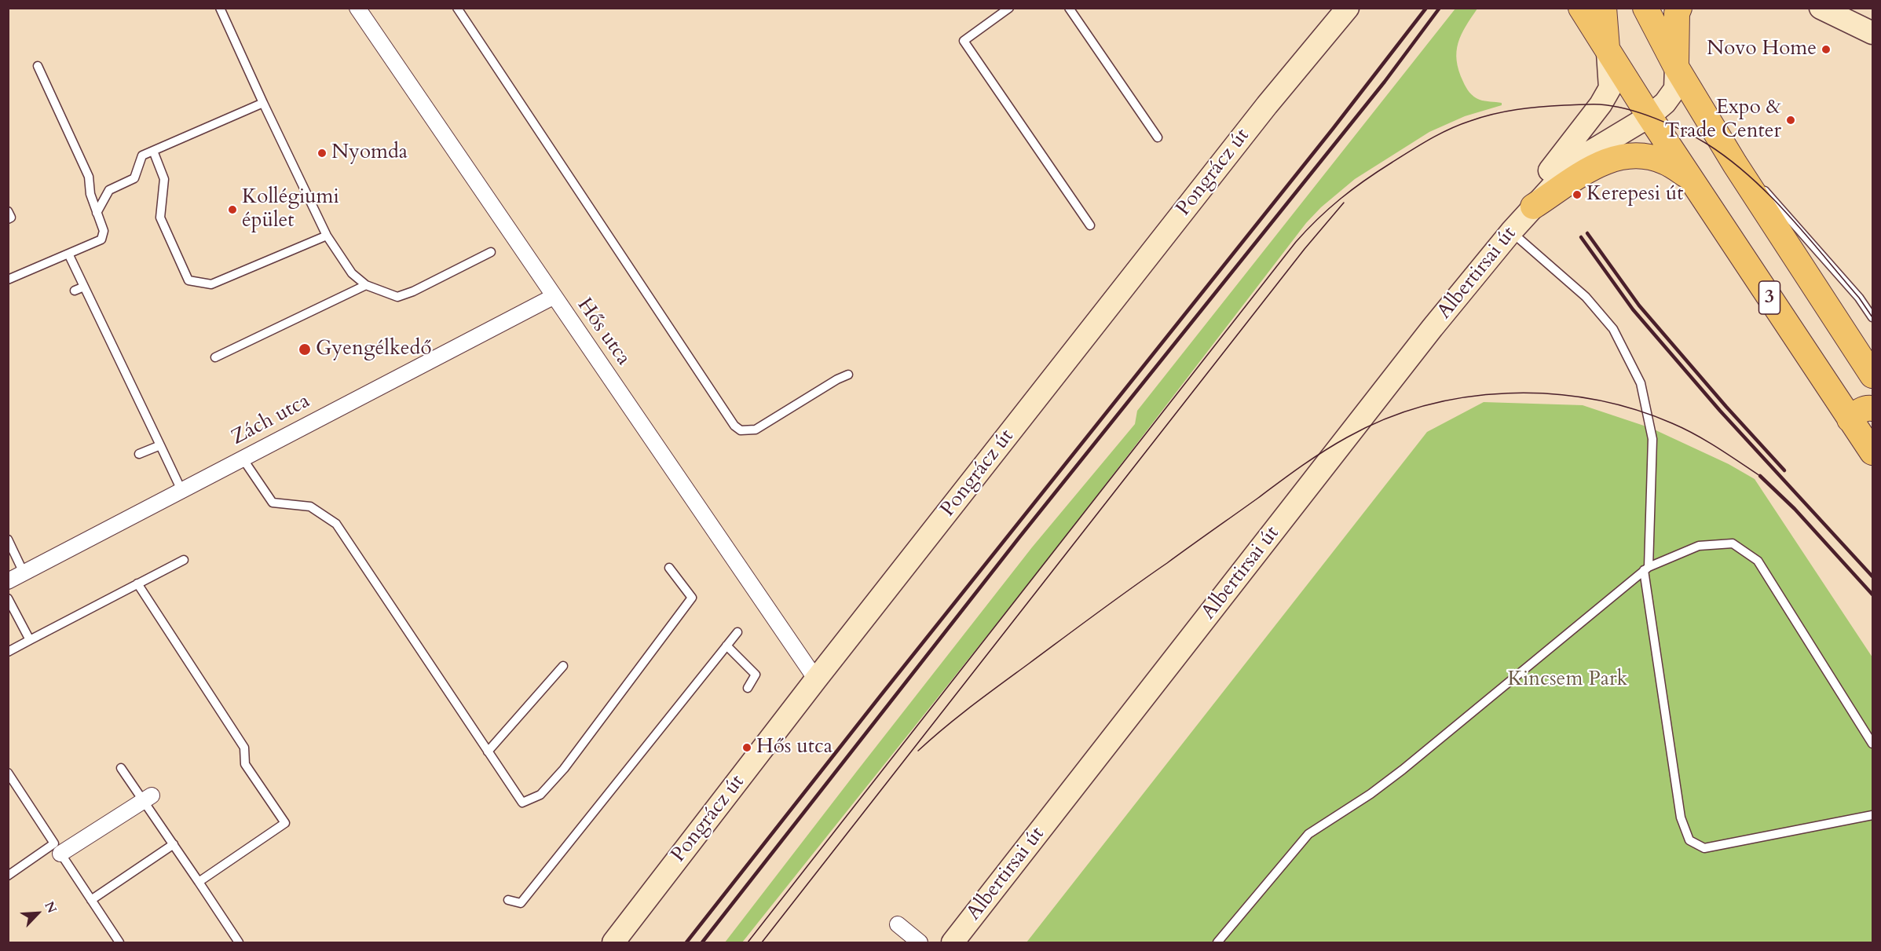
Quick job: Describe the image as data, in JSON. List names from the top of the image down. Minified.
{"streets":{"main road":["3"],"street":["Pongrácz út","Albertirsai út","Hős utca","Zách utca"]},"crossings":[["Pongrácz út","Hős utca"],["Albertirsai út","3"],["Hős utca","Zách utca"]],"parks":["Kincsem Park"],"places":["Novo Home","Expo & Trade Center","Nyomda","Kerepesi út","Kollégiumi épület","Gyengélkedő","Hős utca"],"north":"top right"}
